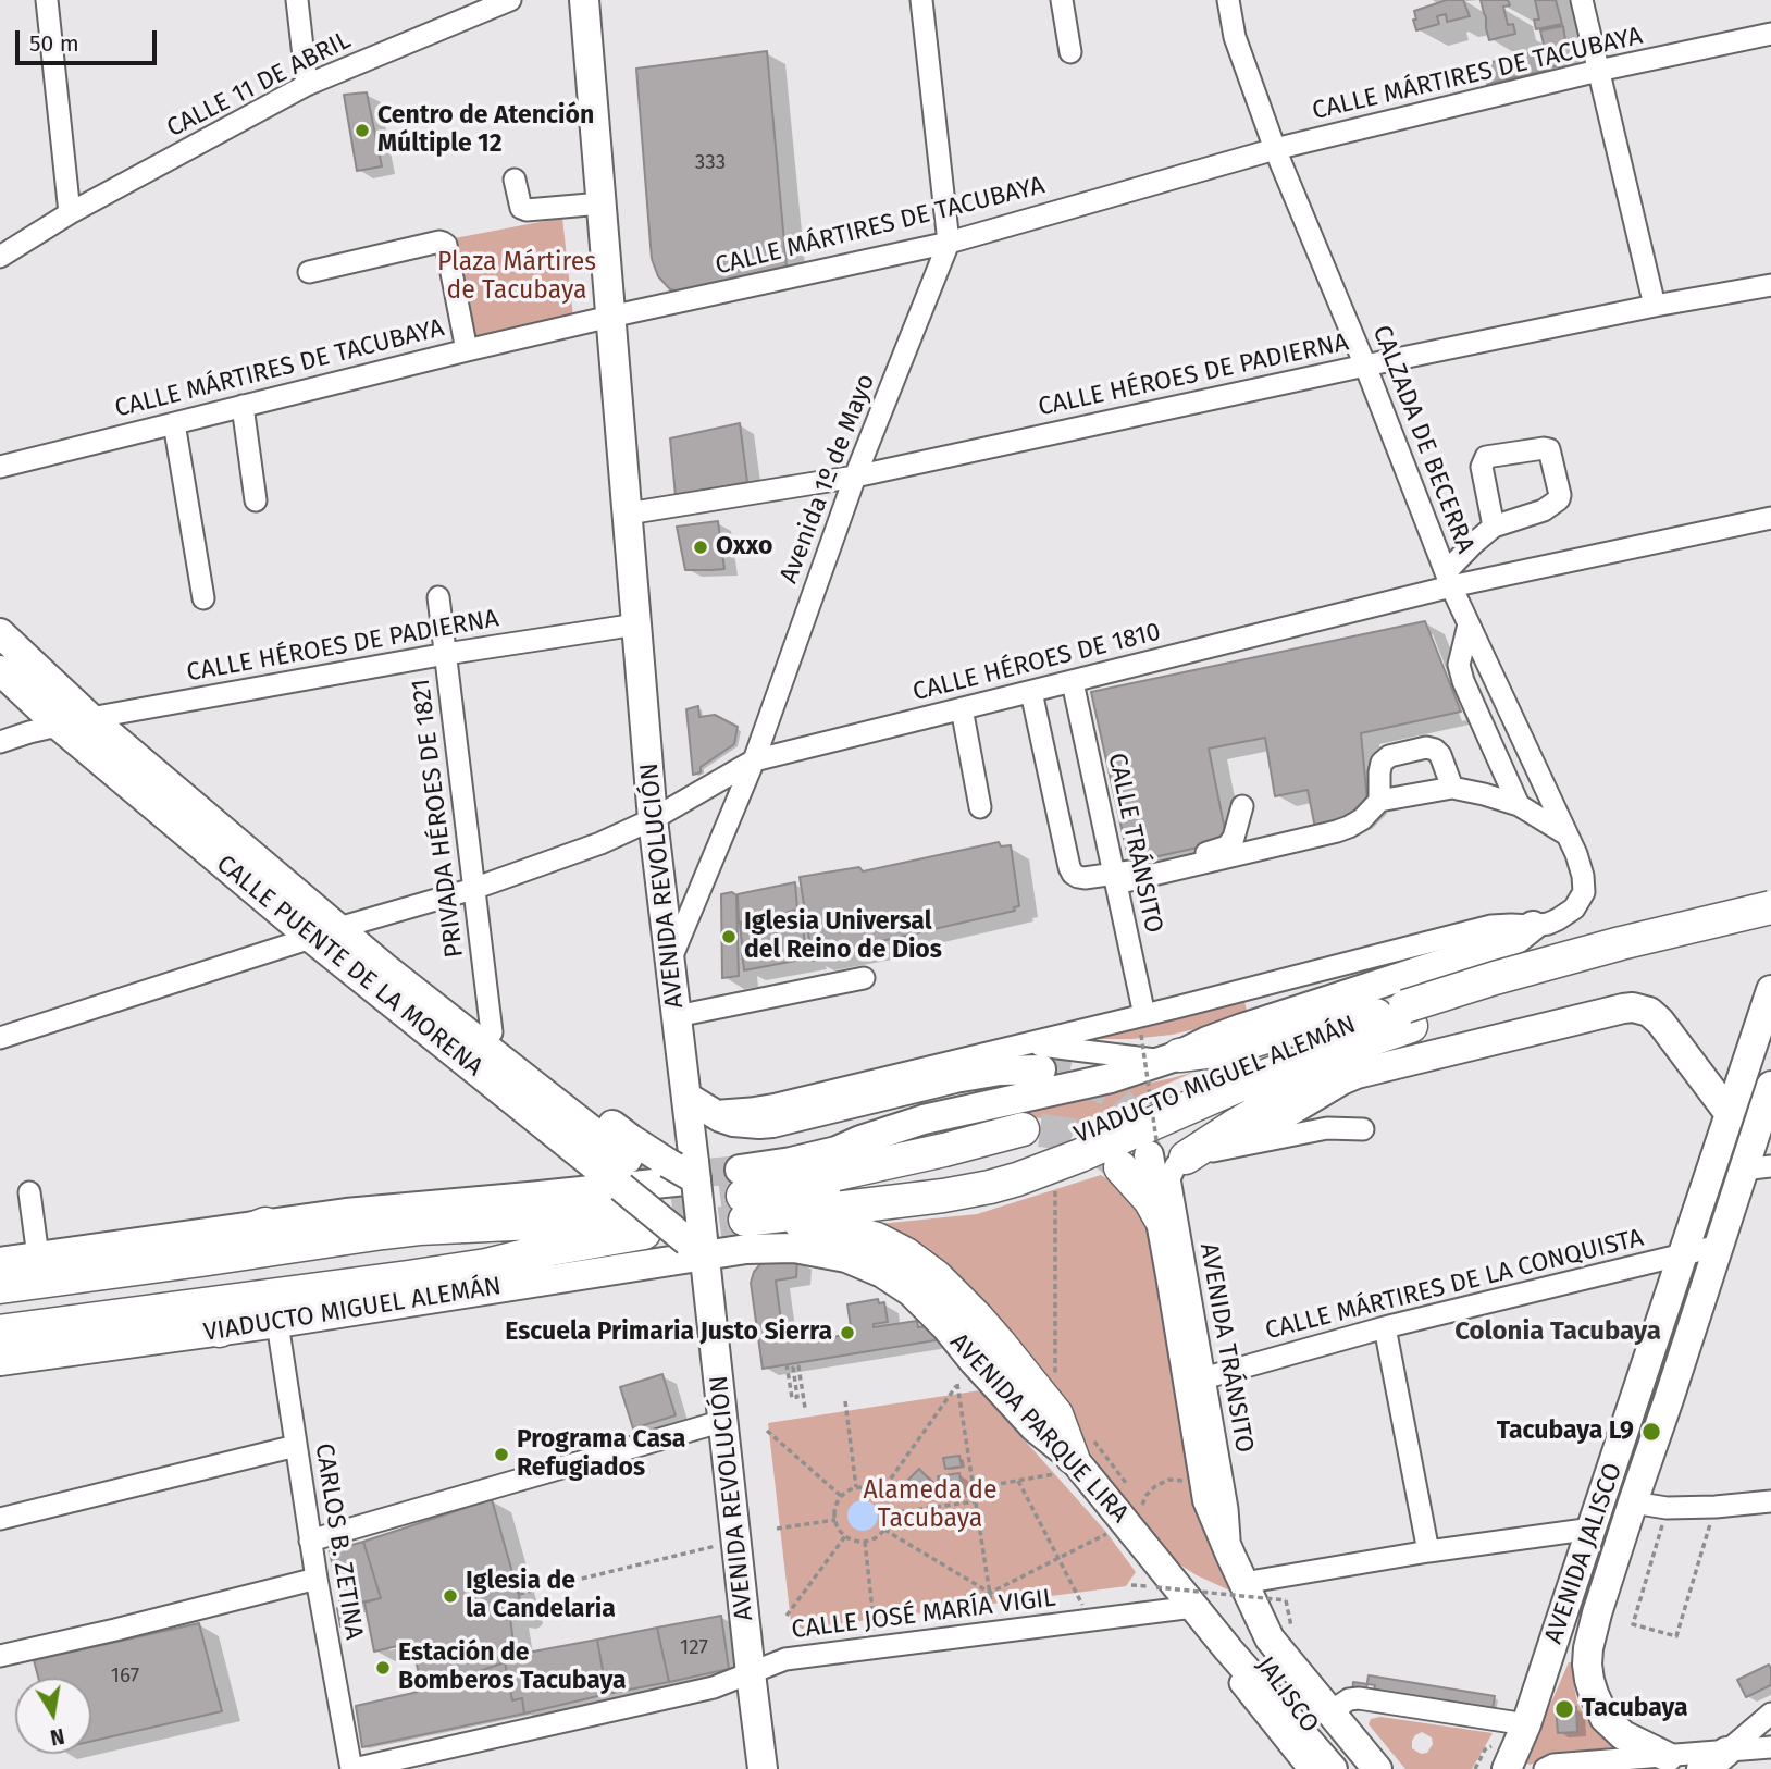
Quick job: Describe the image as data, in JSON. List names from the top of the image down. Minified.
{"streets":{"highway":["VIADUCTO MIGUEL ALEMÁN"],"main road":["AVENIDA REVOLUCIÓN","CALLE PUENTE DE LA MORENA","AVENIDA PARQUE LIRA","AVENIDA JALISCO"],"street":["CALLE MÁRTIRES DE TACUBAYA","CALLE 11 DE ABRIL","CALLE HÉROES DE PADIERNA","CALZADA DE BECERRA","Avenida 1º de Mayo","CALLE HÉROES DE 1810","PRIVADA HÉROES DE 1821","CALLE TRÁNSITO","CALLE MÁRTIRES DE LA CONQUISTA","AVENIDA TRÁNSITO","CARLOS B. ZETINA","CALLE JOSÉ MARÍA VIGIL","JALISCO"]},"crossings":[["CALLE MÁRTIRES DE TACUBAYA","CALZADA DE BECERRA"],["CALLE MÁRTIRES DE TACUBAYA","Avenida 1º de Mayo"],["CALLE MÁRTIRES DE TACUBAYA","AVENIDA REVOLUCIÓN"],["CALLE HÉROES DE PADIERNA","CALZADA DE BECERRA"],["CALLE HÉROES DE PADIERNA","Avenida 1º de Mayo"],["CALLE HÉROES DE PADIERNA","PRIVADA HÉROES DE 1821"],["CALLE HÉROES DE PADIERNA","AVENIDA REVOLUCIÓN"],["CALLE HÉROES DE PADIERNA","CALLE PUENTE DE LA MORENA"],["CALZADA DE BECERRA","CALLE HÉROES DE 1810"],["CALZADA DE BECERRA","VIADUCTO MIGUEL ALEMÁN"],["Avenida 1º de Mayo","CALLE HÉROES DE 1810"],["Avenida 1º de Mayo","AVENIDA REVOLUCIÓN"],["CALLE HÉROES DE 1810","PRIVADA HÉROES DE 1821"],["CALLE HÉROES DE 1810","CALLE TRÁNSITO"],["CALLE HÉROES DE 1810","AVENIDA REVOLUCIÓN"],["CALLE HÉROES DE 1810","CALLE PUENTE DE LA MORENA"],["PRIVADA HÉROES DE 1821","CALLE PUENTE DE LA MORENA"],["CALLE TRÁNSITO","VIADUCTO MIGUEL ALEMÁN"],["AVENIDA REVOLUCIÓN","CALLE PUENTE DE LA MORENA"],["AVENIDA REVOLUCIÓN","VIADUCTO MIGUEL ALEMÁN"],["AVENIDA REVOLUCIÓN","AVENIDA PARQUE LIRA"],["AVENIDA REVOLUCIÓN","CALLE JOSÉ MARÍA VIGIL"],["CALLE PUENTE DE LA MORENA","VIADUCTO MIGUEL ALEMÁN"],["CALLE PUENTE DE LA MORENA","AVENIDA PARQUE LIRA"],["VIADUCTO MIGUEL ALEMÁN","AVENIDA TRÁNSITO"],["VIADUCTO MIGUEL ALEMÁN","AVENIDA PARQUE LIRA"],["VIADUCTO MIGUEL ALEMÁN","CARLOS B. ZETINA"],["VIADUCTO MIGUEL ALEMÁN","AVENIDA JALISCO"],["CALLE MÁRTIRES DE LA CONQUISTA","AVENIDA TRÁNSITO"],["CALLE MÁRTIRES DE LA CONQUISTA","AVENIDA JALISCO"],["AVENIDA PARQUE LIRA","CALLE JOSÉ MARÍA VIGIL"],["AVENIDA PARQUE LIRA","JALISCO"],["CARLOS B. ZETINA","CALLE JOSÉ MARÍA VIGIL"]],"districts":["Colonia Tacubaya"],"parks":["Plaza Mártires de Tacubaya","Alameda de Tacubaya"],"places":["Centro de Atención Múltiple 12","Oxxo","Iglesia Universal del Reino de Dios","Escuela Primaria Justo Sierra","Tacubaya L9","Programa Casa Refugiados","Iglesia de la Candelaria","Estación de Bomberos Tacubaya","Tacubaya"],"house_numbers":["333","127","167"],"scale_bar":"50 m","north":"bottom"}
